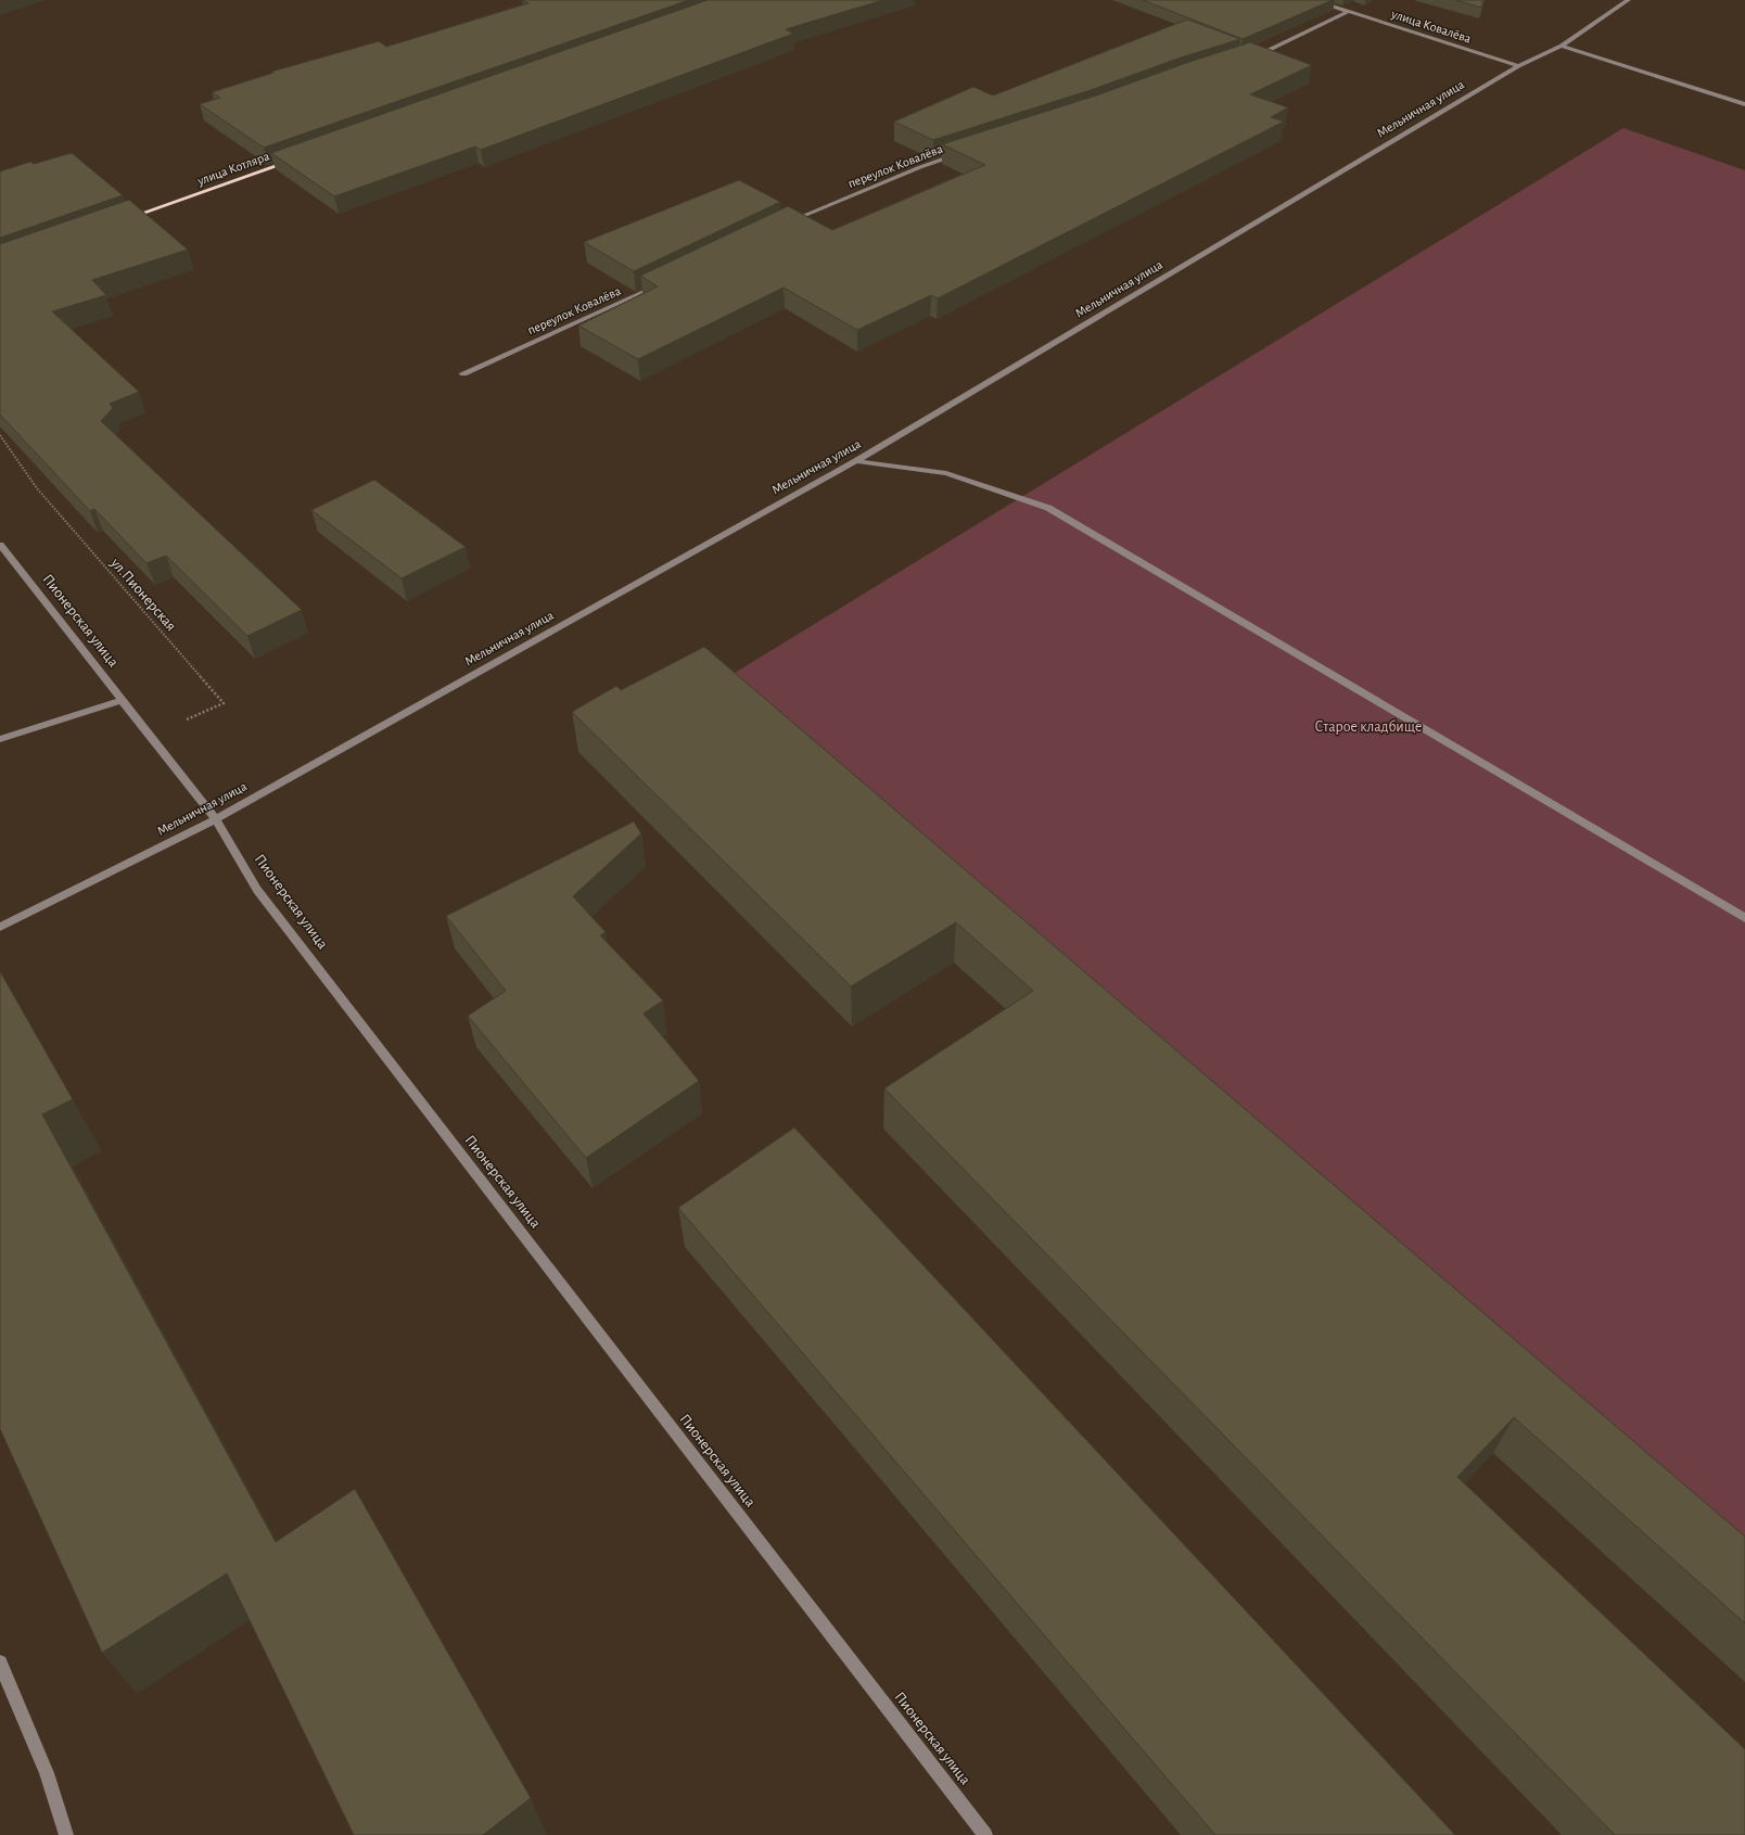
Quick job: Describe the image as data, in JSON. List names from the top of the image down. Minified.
{"streets":{"main road":["улица Котляра"],"street":["улица Ковалёва","Мельничная улица","переулок Ковалёва","Пионерская улица"],"path":["ул.Пионерская"]},"crossings":[["улица Ковалёва","Мельничная улица"],["Мельничная улица","Пионерская улица"],["ул.Пионерская","Пионерская улица"]],"parks":["Старое кладбище"]}
